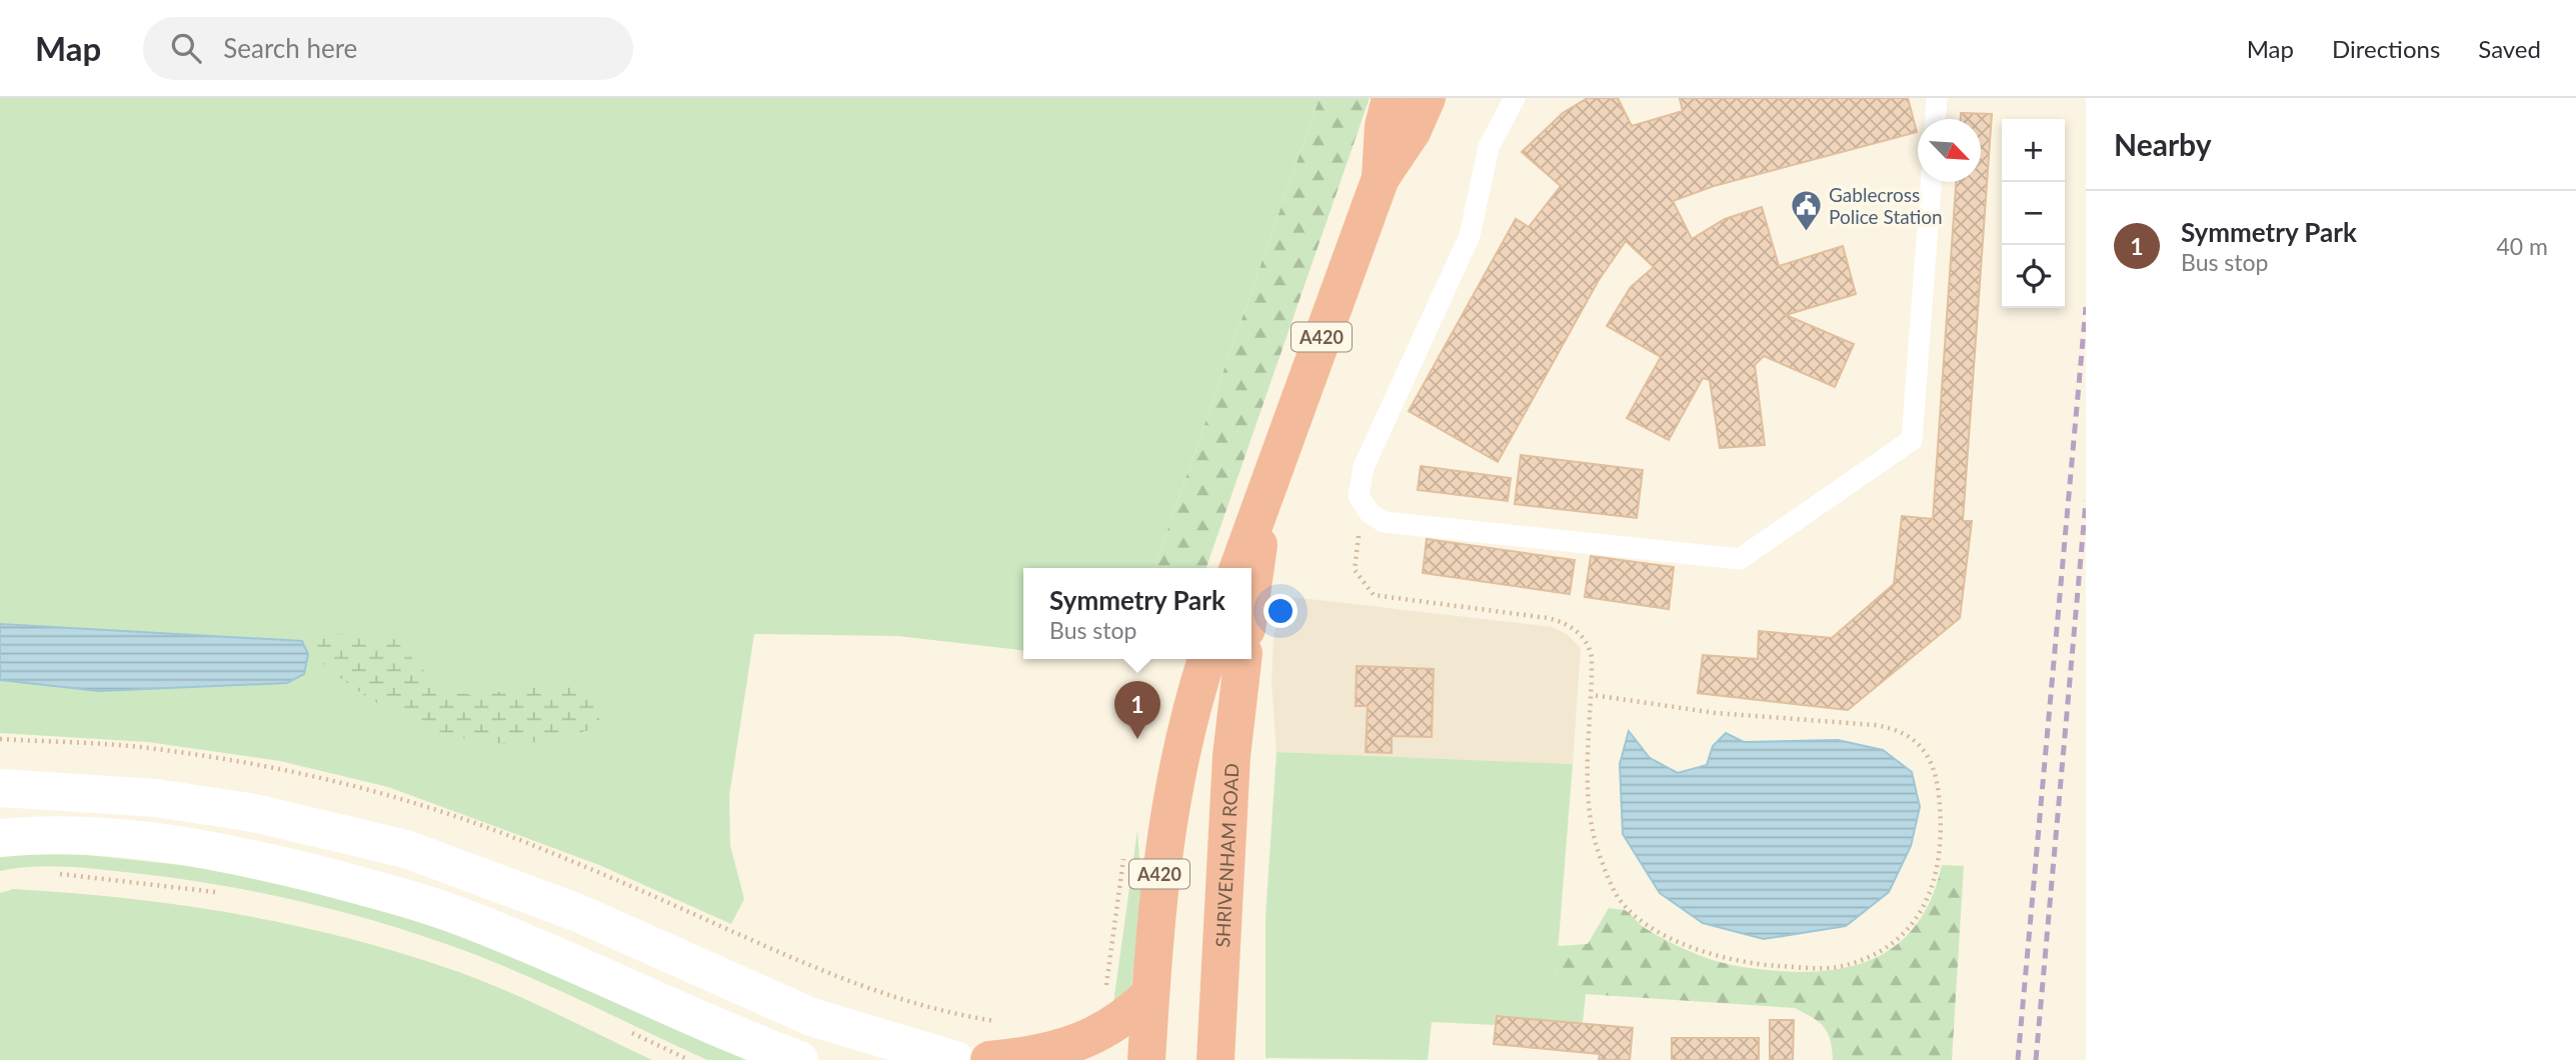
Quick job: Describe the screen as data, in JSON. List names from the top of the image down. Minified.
{"streets":{"highway":["A420","SHRIVENHAM ROAD"]},"places":{"public building":["Gablecross Police Station"]},"north":"bottom right","page":{"header":"Map","search":"Search here","nav":["Map","Directions","Saved"],"heading":"Nearby","map_buttons":["+","−"],"list":[{"mark":"1","name":"Symmetry Park","note":"Bus stop","value":"40 m"}],"popup":["Symmetry Park","Bus stop"],"pins":"1"}}
